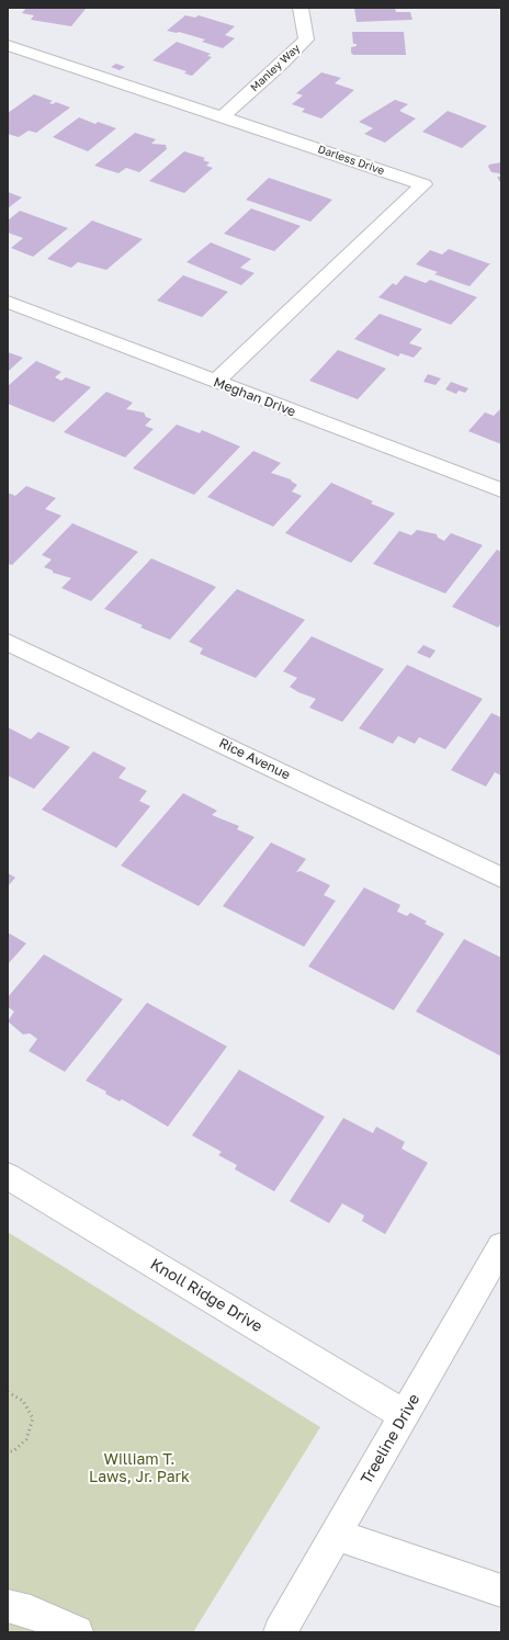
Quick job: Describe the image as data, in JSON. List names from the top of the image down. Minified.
{"streets":{"street":["Manley Way","Darless Drive","Meghan Drive","Rice Avenue","Knoll Ridge Drive","Treeline Drive"]},"crossings":[["Manley Way","Darless Drive"],["Darless Drive","Meghan Drive"],["Knoll Ridge Drive","Treeline Drive"]],"parks":["William T. Laws, Jr. Park"]}
